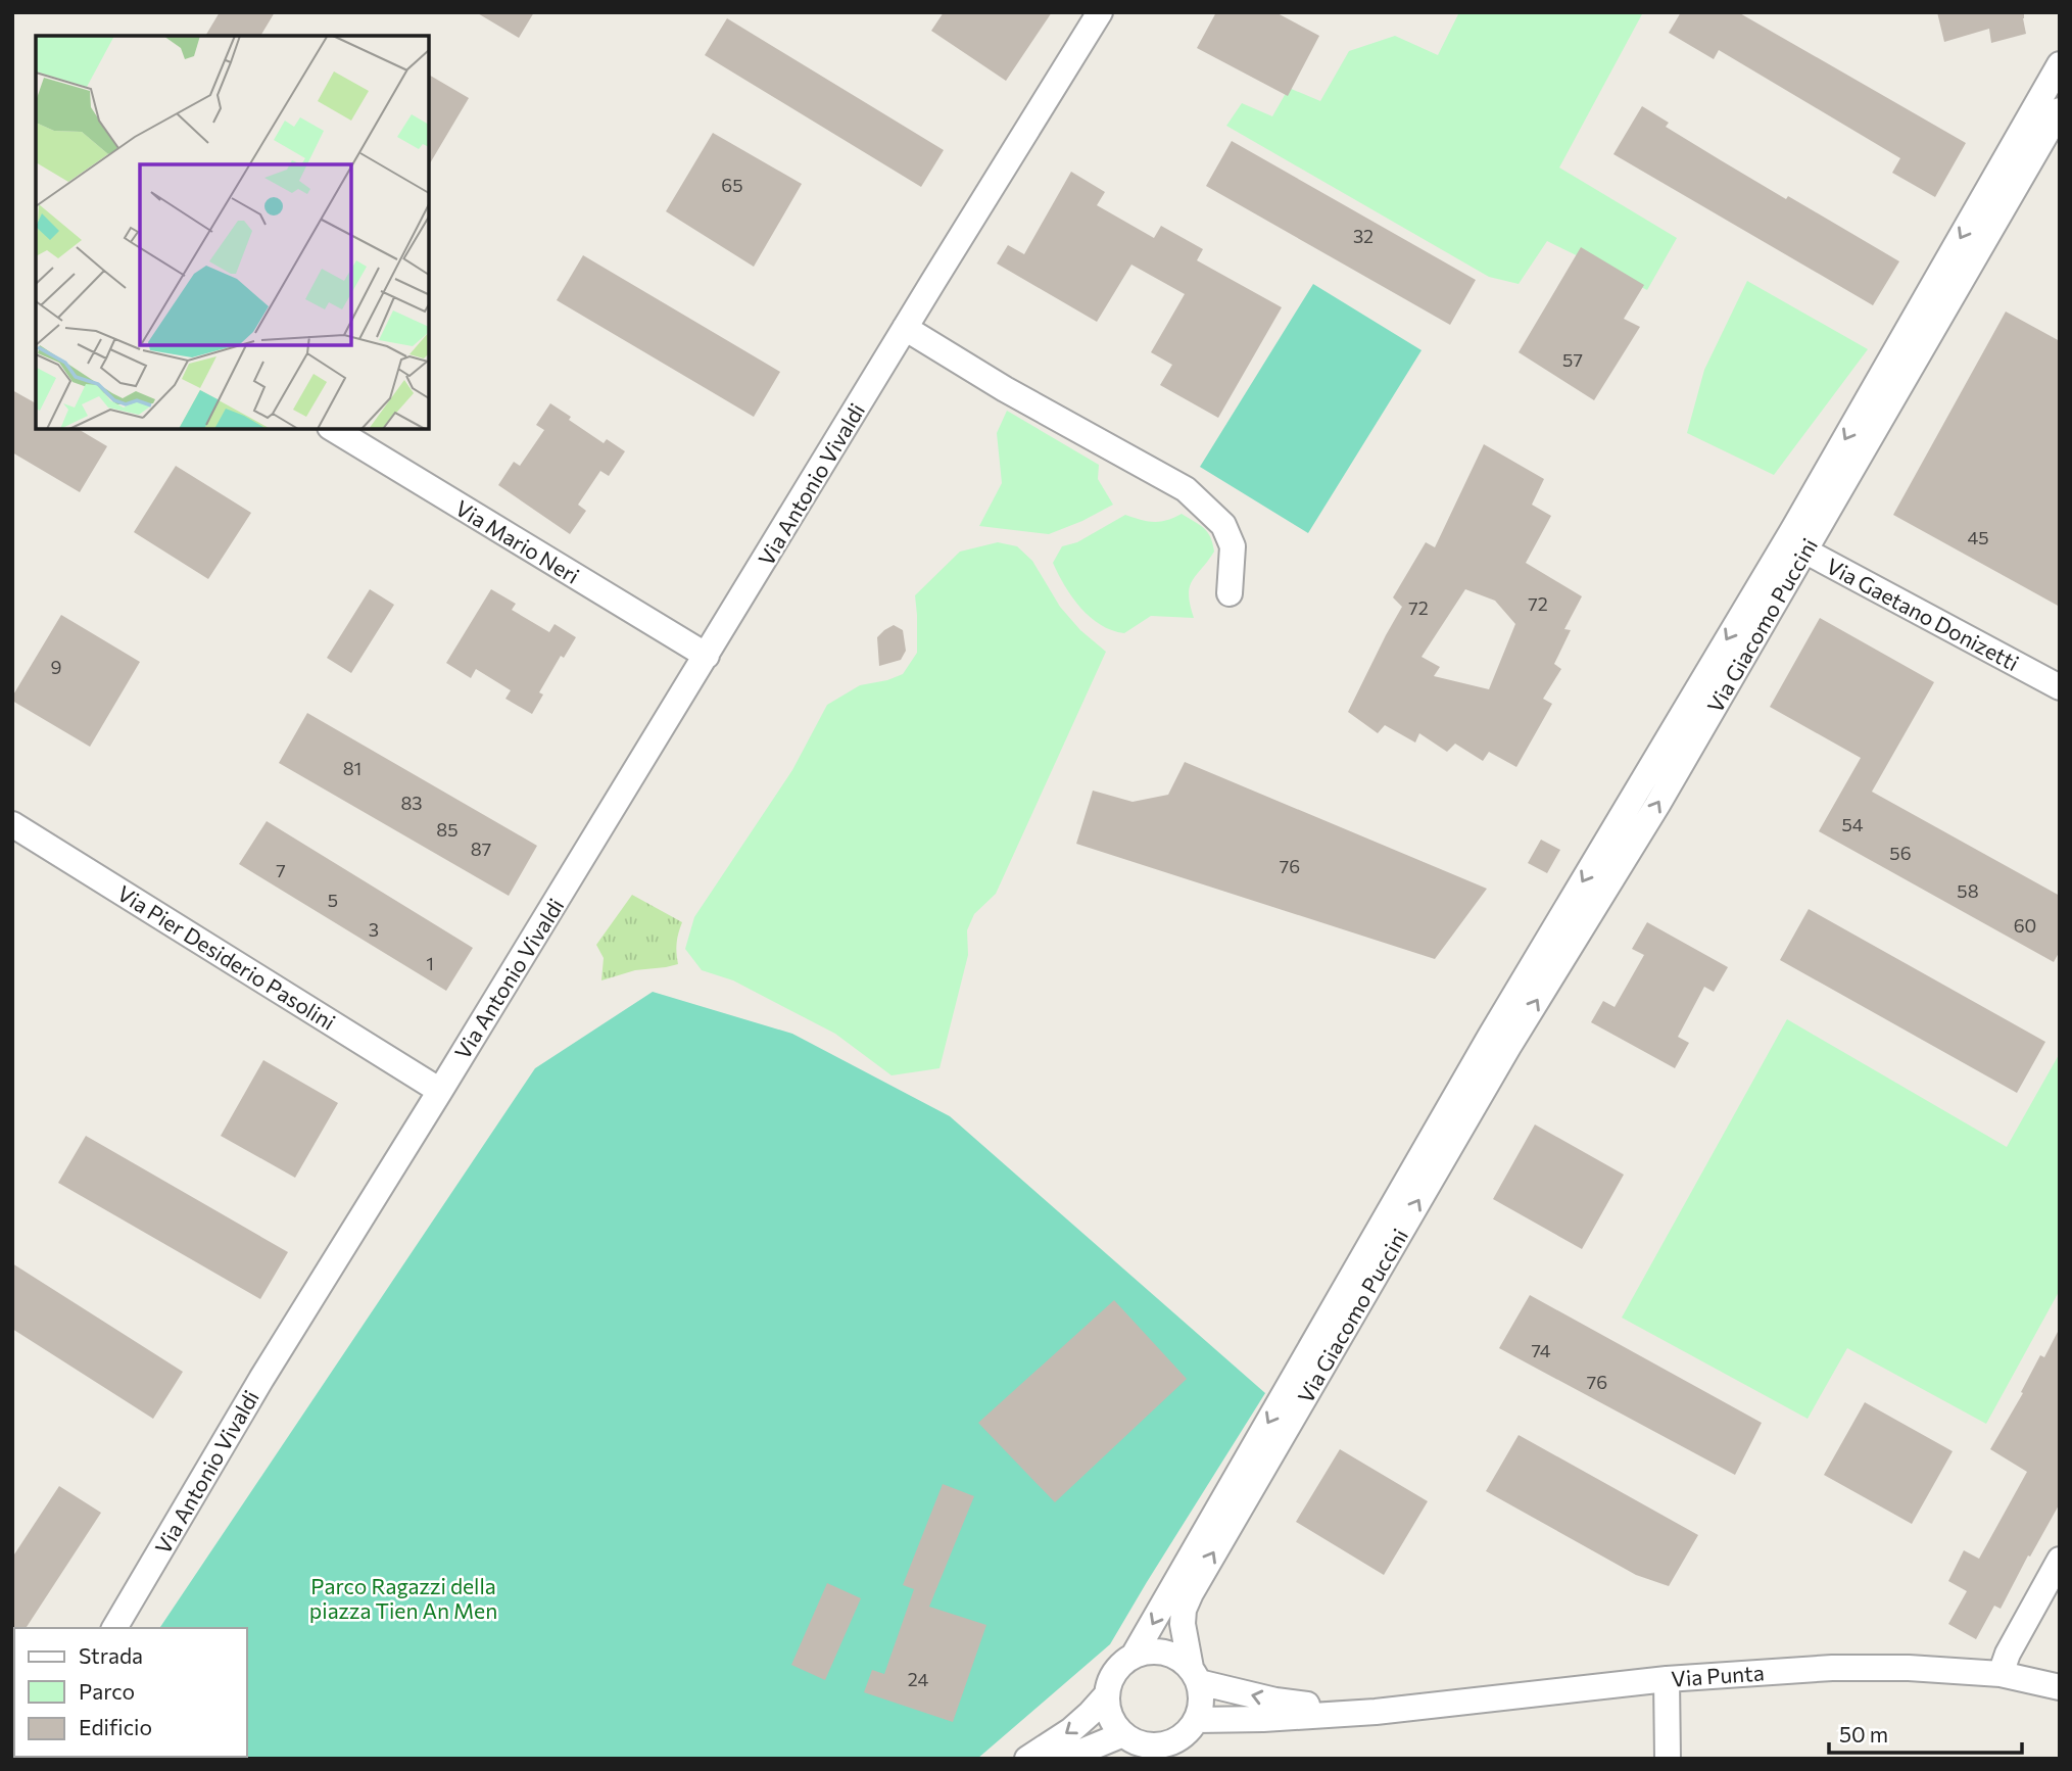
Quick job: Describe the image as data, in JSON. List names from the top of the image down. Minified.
{"streets":{"street":["Via Antonio Vivaldi","Via Mario Neri","Via Gaetano Donizetti","Via Giacomo Puccini","Via Pier Desiderio Pasolini","Via Punta"]},"crossings":[["Via Antonio Vivaldi","Via Mario Neri"],["Via Antonio Vivaldi","Via Pier Desiderio Pasolini"],["Via Gaetano Donizetti","Via Giacomo Puccini"],["Via Giacomo Puccini","Via Punta"]],"parks":["Parco Ragazzi della piazza Tien An Men"],"house_numbers":["65","32","57","45","72","72","9","81","83","54","85","87","56","76","7","58","5","60","3","1","74","76","24"],"legend":["Strada","Parco","Edificio"],"scale_bar":"50 m"}
